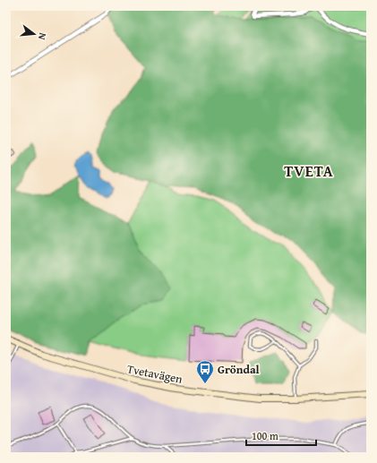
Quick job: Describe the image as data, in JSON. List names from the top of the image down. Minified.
{"streets":{"main road":["Tvetavägen"]},"districts":["TVETA"],"places":{"bus stop":["Gröndal"]},"scale_bar":"100 m","north":"right"}
